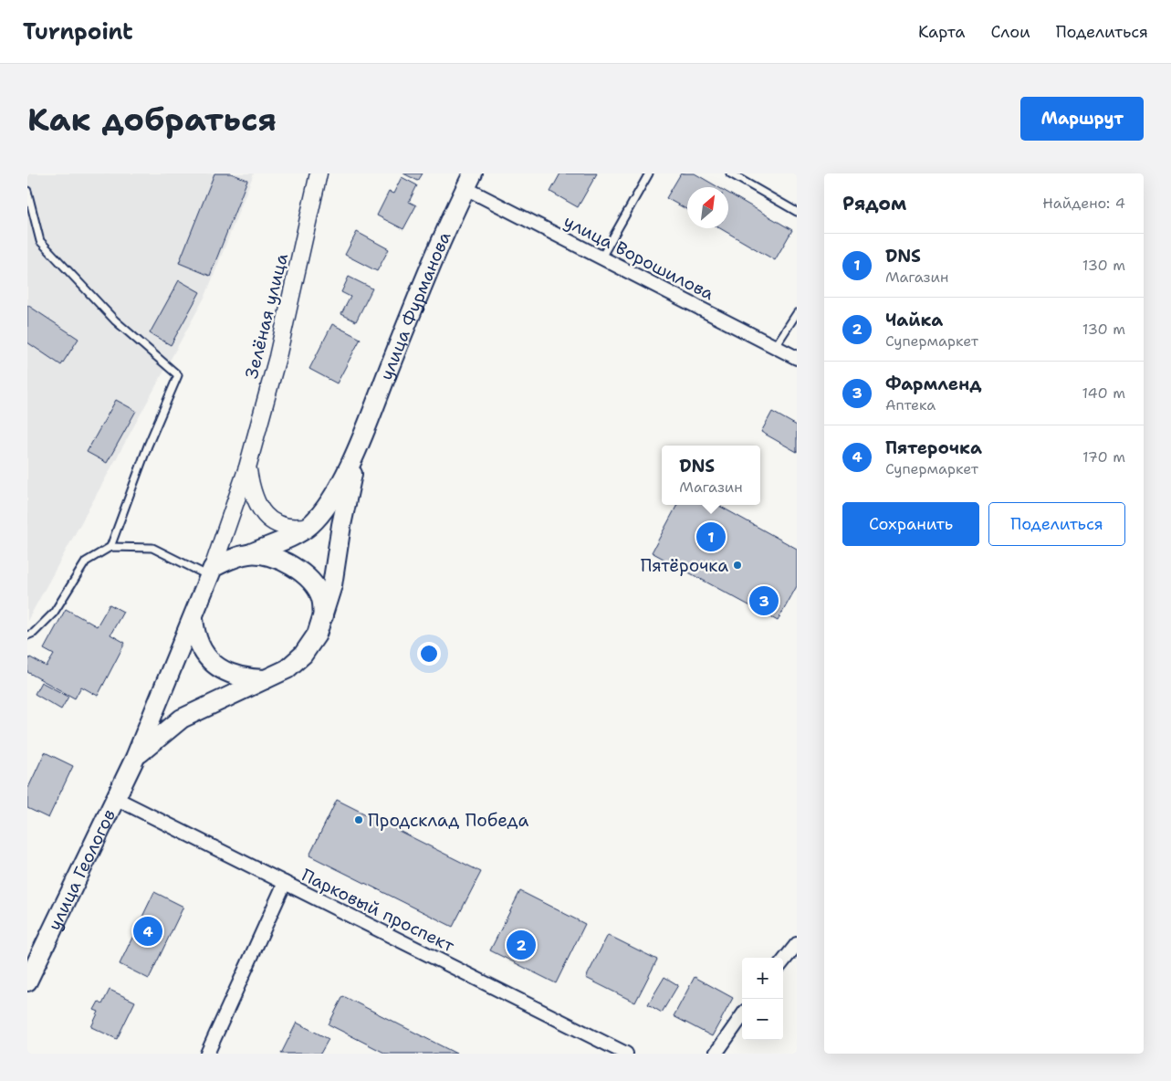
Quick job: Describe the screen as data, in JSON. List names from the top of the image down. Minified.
{"streets":{"main road":["улица Фурманова","улица Геологов"],"street":["улица Ворошилова","Зелёная улица","Парковый проспект"]},"crossings":[["улица Ворошилова","улица Фурманова"],["улица Фурманова","Зелёная улица"],["улица Фурманова","улица Геологов"],["Зелёная улица","улица Геологов"],["улица Геологов","Парковый проспект"]],"places":["Пятёрочка","Продсклад Победа"],"north":"top right","page":{"header":"Turnpoint","nav":["Карта","Слои","Поделиться"],"buttons":["Маршрут",["Сохранить","Поделиться"]],"title":"Как добраться","heading":["Рядом","Найдено: 4"],"list":[{"mark":"1","name":"DNS","note":"Магазин","value":"130 m"},{"mark":"2","name":"Чайка","note":"Супермаркет","value":"130 m"},{"mark":"3","name":"Фармленд","note":"Аптека","value":"140 m"},{"mark":"4","name":"Пятерочка","note":"Супермаркет","value":"170 m"}],"popup":["DNS","Магазин"],"pins":["1","3","4","2"],"map_buttons":["+","−"]}}
